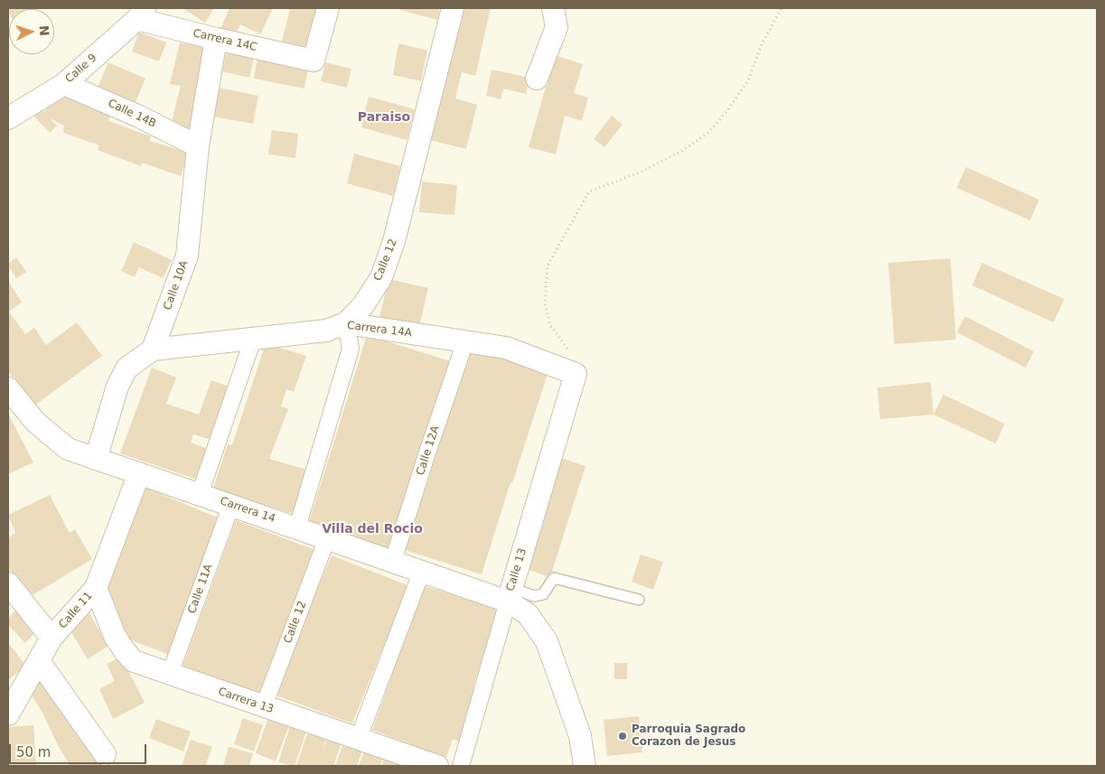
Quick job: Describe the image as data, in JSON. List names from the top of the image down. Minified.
{"streets":{"street":["Carrera 14C","Calle 9","Calle 14B","Calle 12","Calle 10A","Carrera 14A","Calle 12A","Carrera 14","Calle 13","Calle 11A","Calle 11","Carrera 13"]},"crossings":[["Carrera 14C","Calle 9"],["Carrera 14C","Calle 10A"],["Calle 9","Calle 14B"],["Calle 14B","Calle 10A"],["Calle 12","Carrera 14A"],["Calle 12","Carrera 14"],["Calle 12","Carrera 13"],["Calle 10A","Carrera 14A"],["Carrera 14A","Calle 12A"],["Carrera 14A","Calle 13"],["Calle 12A","Carrera 14"],["Carrera 14","Calle 13"],["Carrera 14","Calle 11A"],["Carrera 14","Calle 11"],["Calle 11A","Carrera 13"],["Calle 11","Carrera 13"]],"districts":["Paraiso","Villa del Rocio"],"places":["Parroquia Sagrado Corazon de Jesus"],"scale_bar":"50 m","north":"right"}
